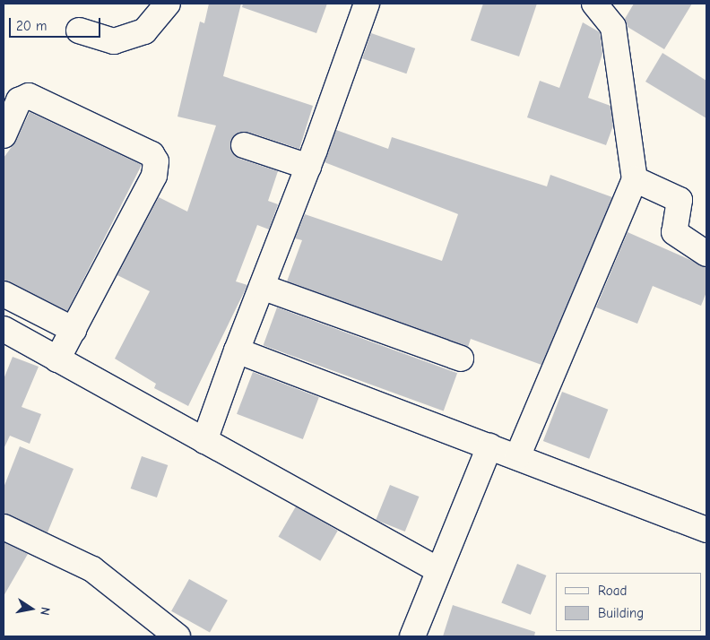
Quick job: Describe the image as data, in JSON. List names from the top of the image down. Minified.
{"legend":["Road","Building"],"scale_bar":"20 m","north":"right"}
